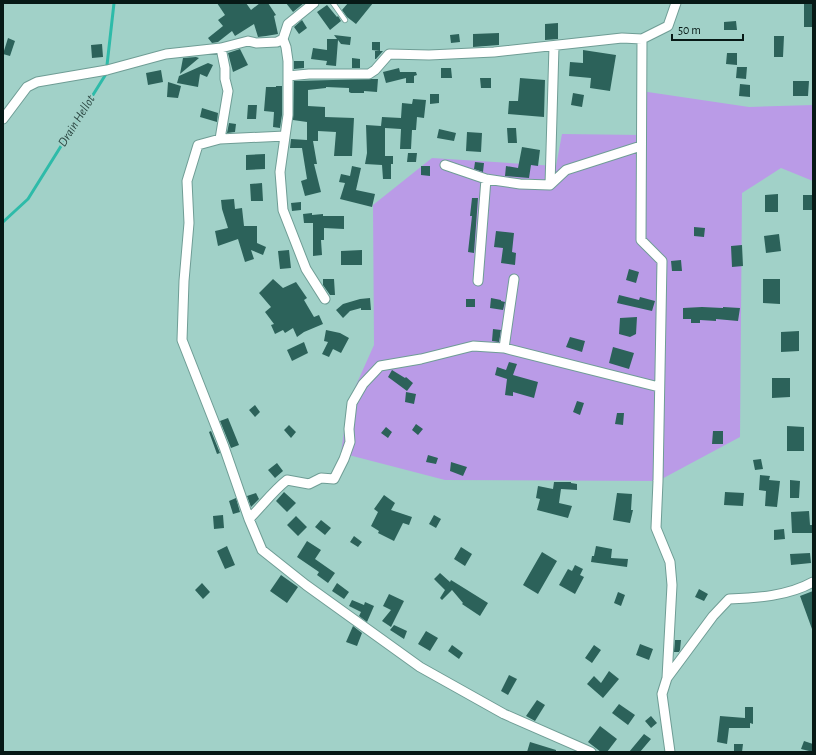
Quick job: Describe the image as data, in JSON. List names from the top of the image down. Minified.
{"water":["Drain Hellot"],"scale_bar":"50 m"}
